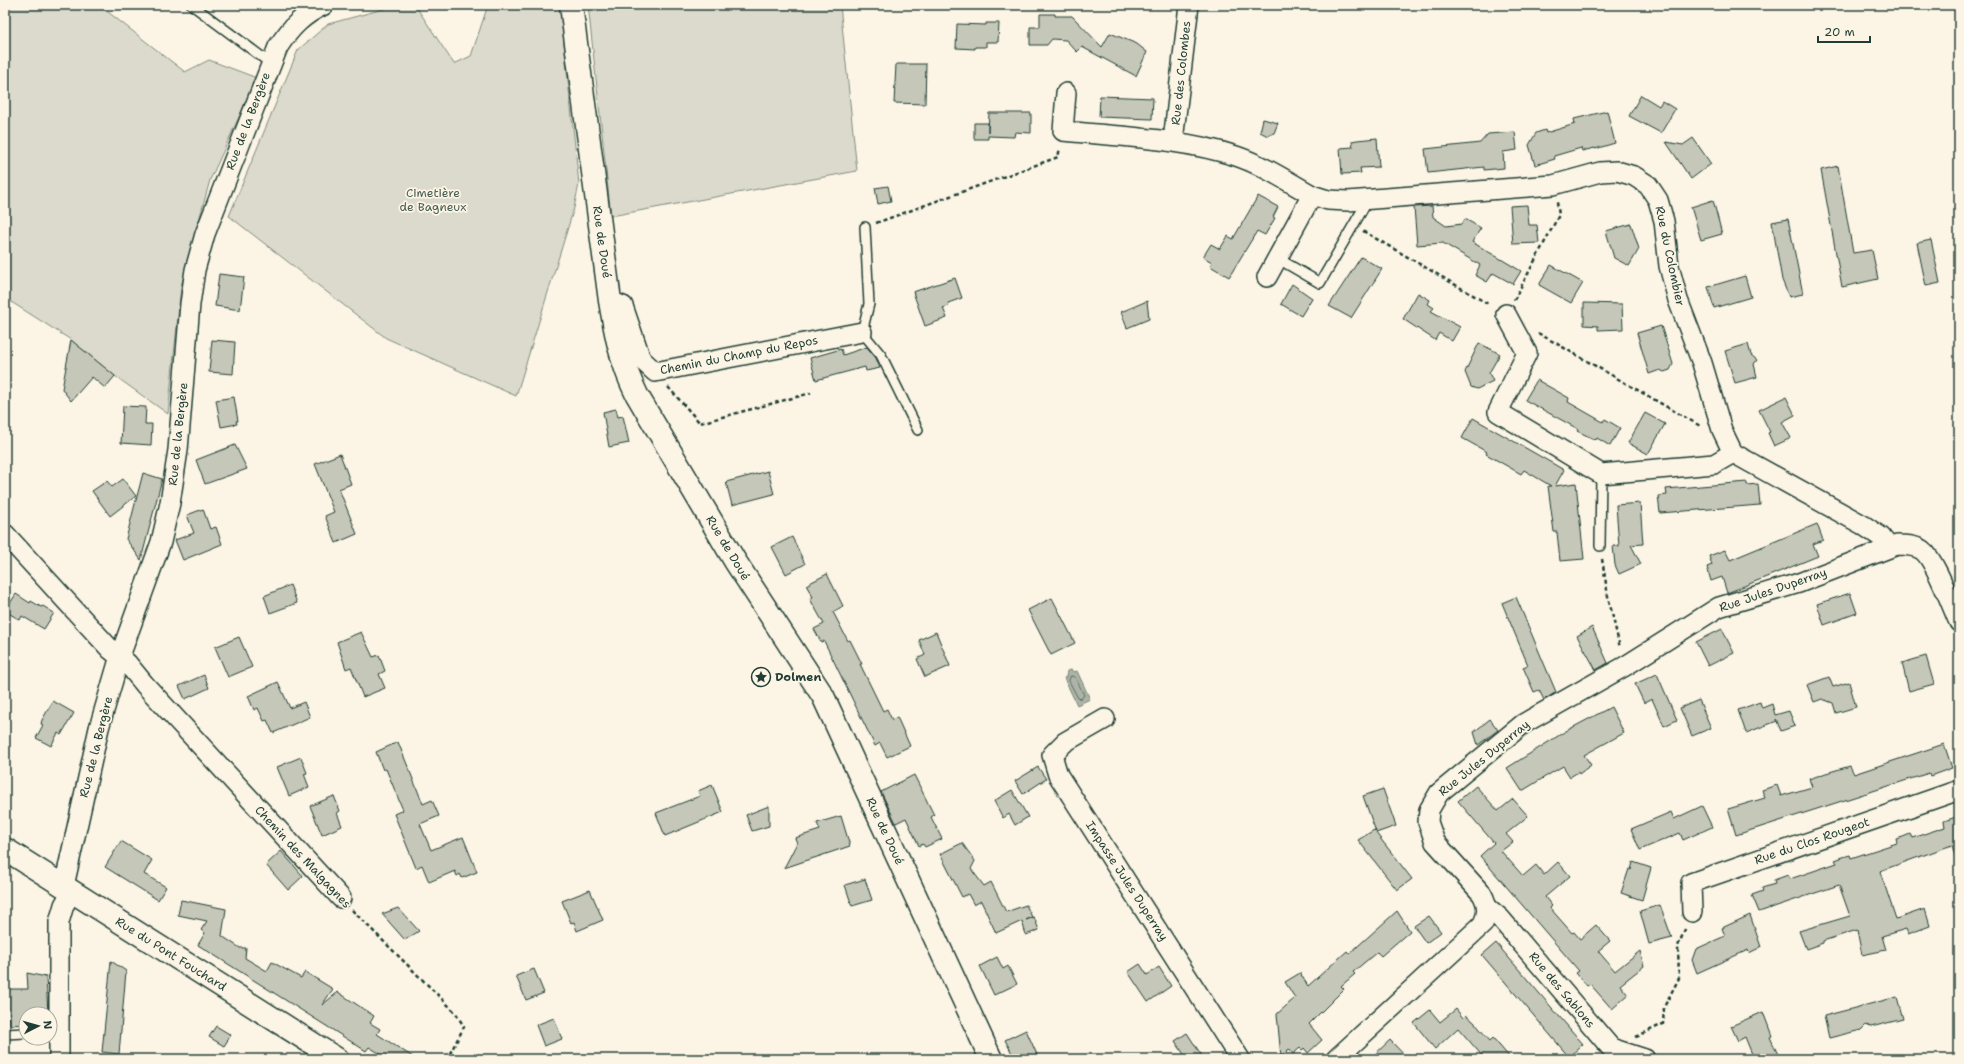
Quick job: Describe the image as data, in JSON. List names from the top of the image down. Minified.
{"streets":{"street":["Rue des Colombes","Rue de la Bergère","Rue de Doué","Rue du Colombier","Chemin du Champ du Repos","Rue Jules Duperray","Rue du Clos Rougeot","Chemin des Malgagnes","Impasse Jules Duperray","Rue du Pont Fouchard","Rue des Sablons"]},"crossings":[["Rue des Colombes","Rue du Colombier"],["Rue de la Bergère","Chemin des Malgagnes"],["Rue de la Bergère","Rue du Pont Fouchard"],["Rue de Doué","Chemin du Champ du Repos"],["Rue Jules Duperray","Rue des Sablons"]],"parks":["Cimetière de Bagneux"],"places":{"place":["Dolmen"]},"scale_bar":"20 m","north":"right"}
